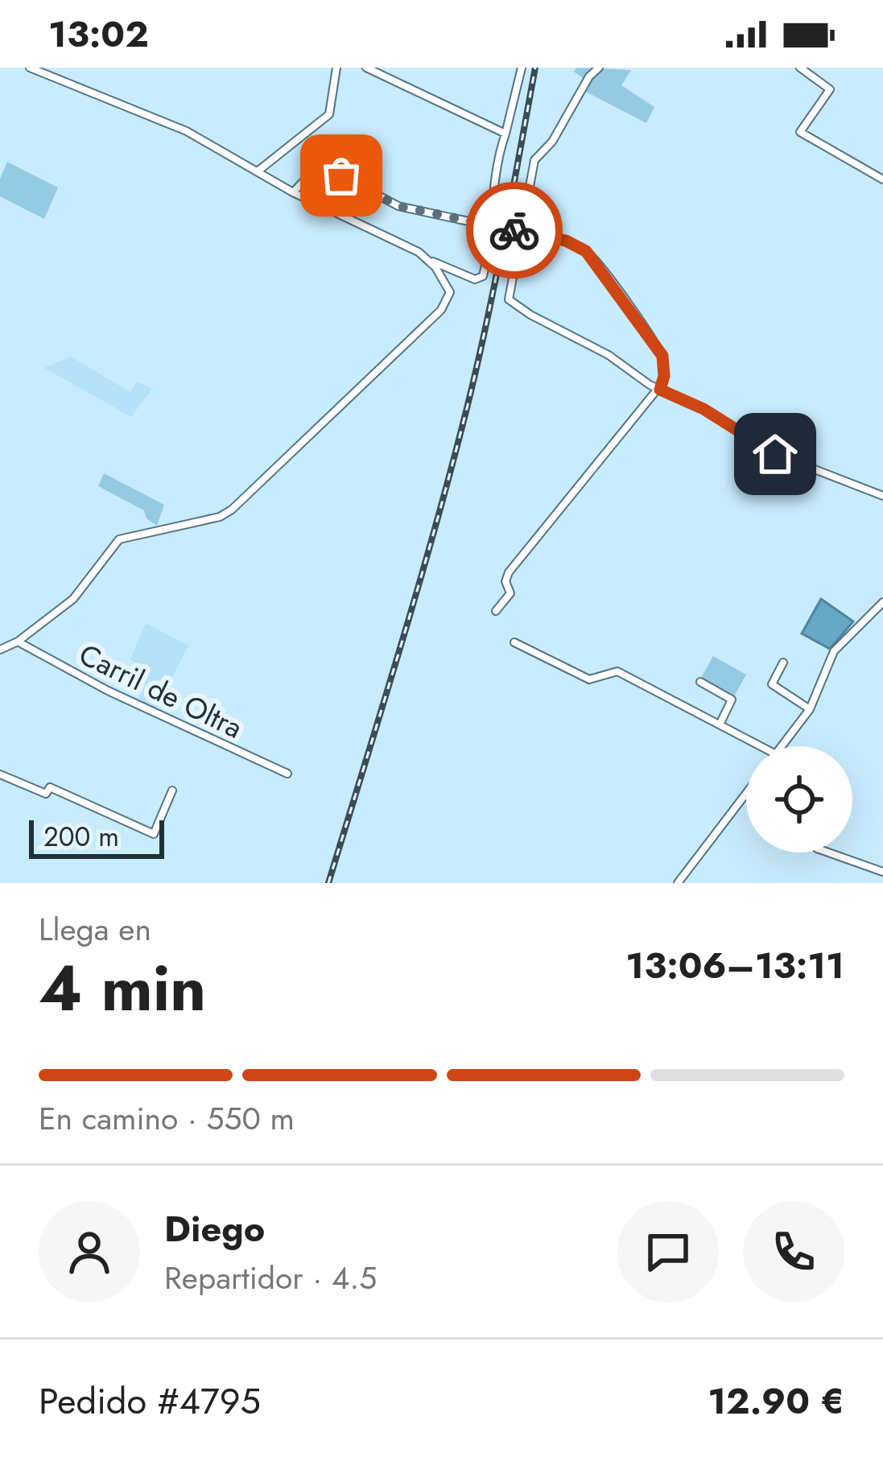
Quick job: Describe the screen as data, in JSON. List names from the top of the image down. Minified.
{"streets":{"street":["Carril de Oltra"]},"scale_bar":"200 m","page":{"status":"13:02","scale":"200 m","heading":["4 min","Llega en","13:06–13:11"],"panel":["Diego","Repartidor · 4.5","Pedido #4795","12.90 €"],"bar":"En camino · 550 m"}}
